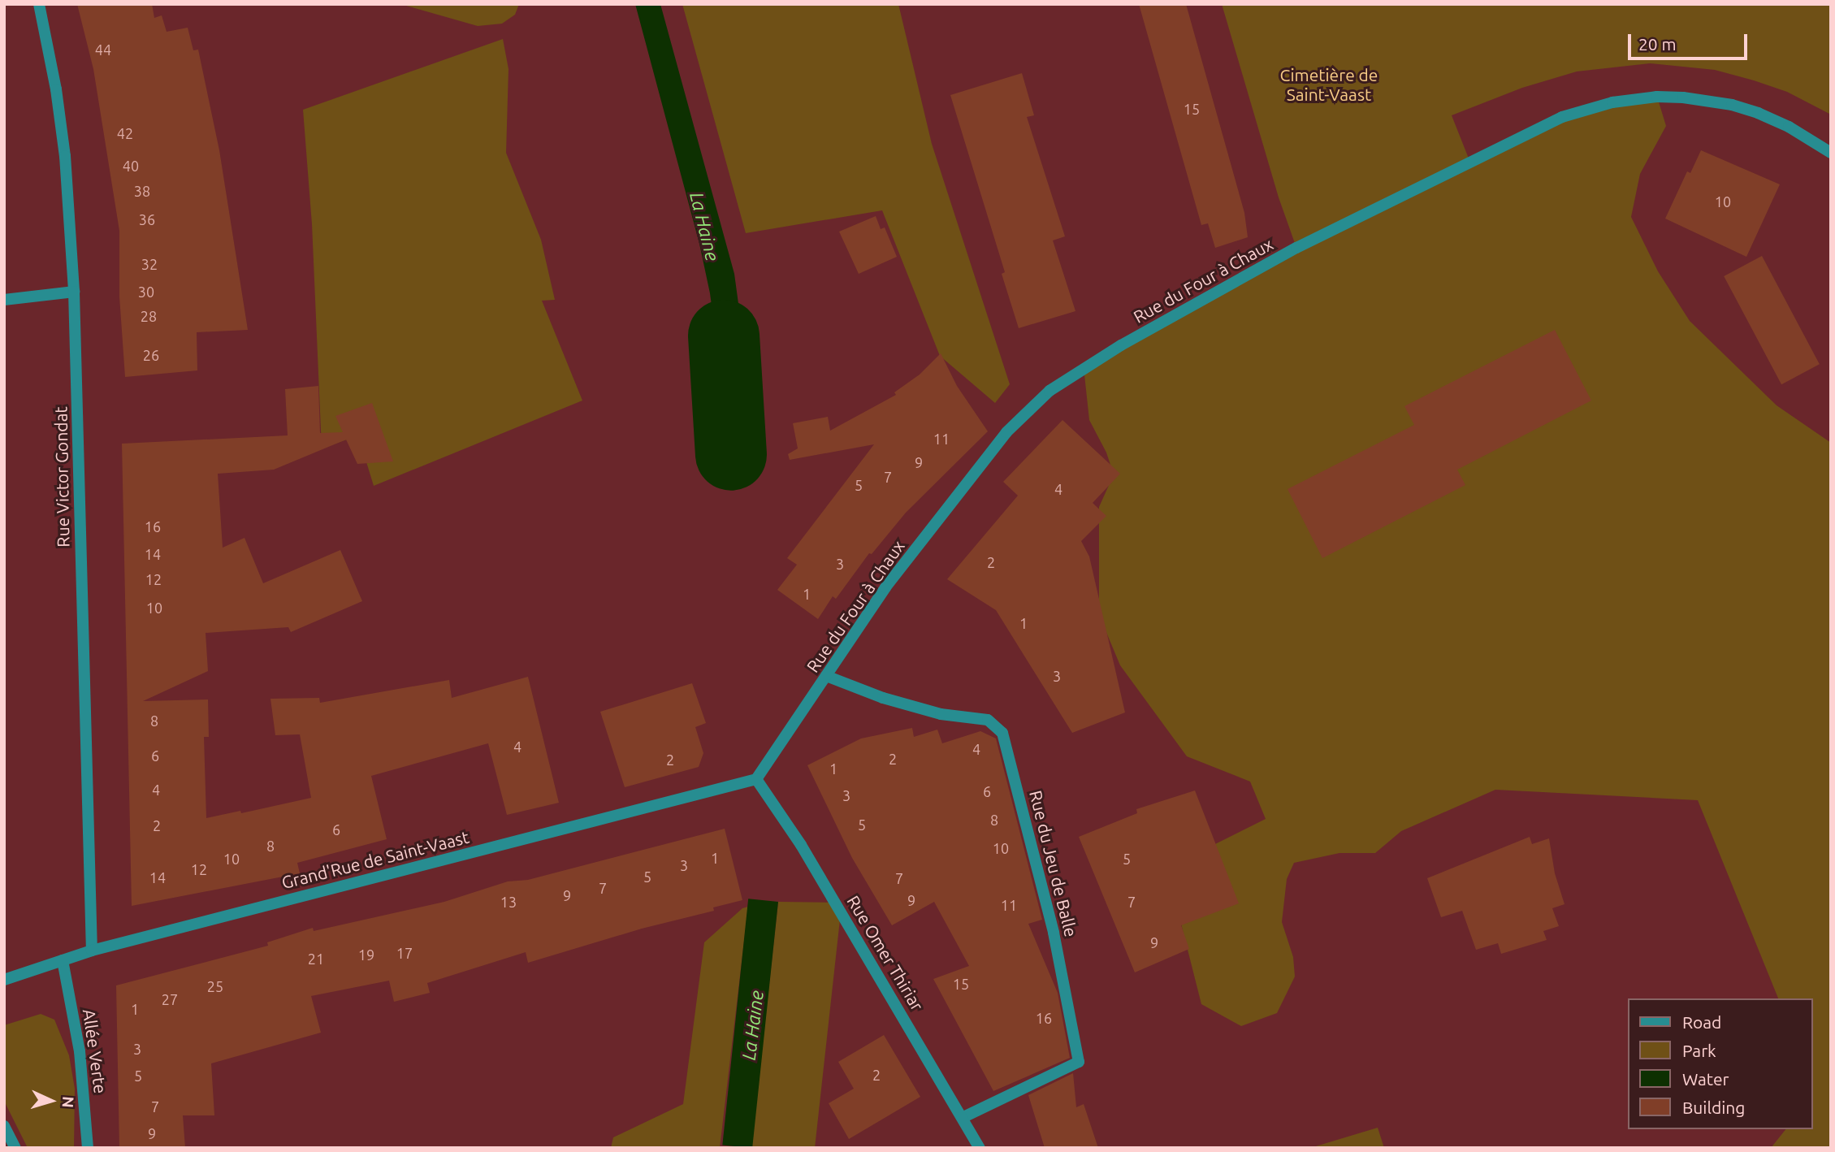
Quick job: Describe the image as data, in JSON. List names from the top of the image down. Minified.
{"streets":{"street":["Rue du Four à Chaux","Rue Victor Gondat","Grand'Rue de Saint-Vaast","Rue du Jeu de Balle","Rue Omer Thiriar","Allée Verte"]},"crossings":[["Rue du Four à Chaux","Grand'Rue de Saint-Vaast"],["Rue du Four à Chaux","Rue du Jeu de Balle"],["Rue du Four à Chaux","Rue Omer Thiriar"],["Rue Victor Gondat","Grand'Rue de Saint-Vaast"],["Grand'Rue de Saint-Vaast","Rue Omer Thiriar"],["Grand'Rue de Saint-Vaast","Allée Verte"],["Rue du Jeu de Balle","Rue Omer Thiriar"]],"water":["La Haine"],"parks":["Cimetière de Saint-Vaast"],"house_numbers":["44","15","42","40","38","10","36","32","30","28","26","11","9","7","5","4","16","14","2","3","12","1","10","1","3","8","4","4","6","2","2","1","4","6","3","8","5","2","6","8","10","1","10","5","3","12","5","14","7","7","9","9","13","7","11","9","17","19","21","15","25","27","1","16","3","2","5","7","9"],"legend":["Road","Park","Water","Building"],"scale_bar":"20 m","north":"right"}
